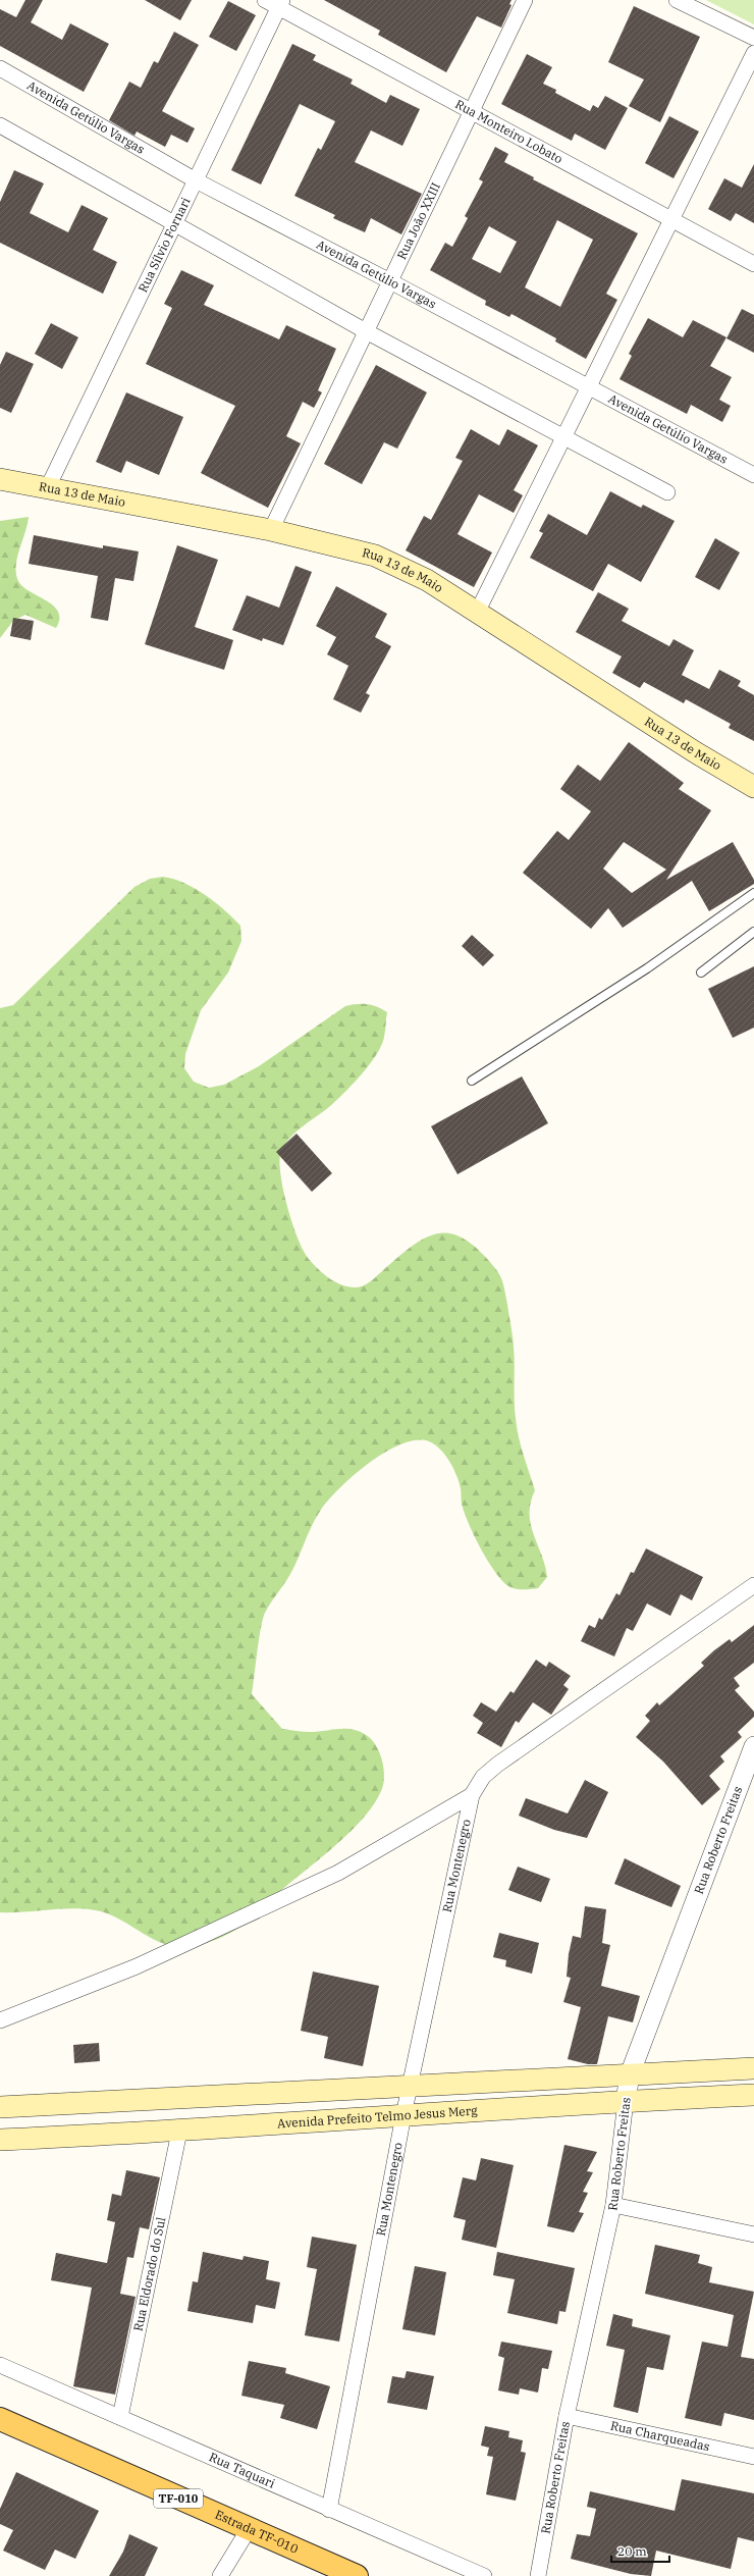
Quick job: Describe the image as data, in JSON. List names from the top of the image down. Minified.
{"streets":{"main road":["Rua 13 de Maio","Avenida Prefeito Telmo Jesus Merg","TF-010","Estrada TF-010"],"street":["Avenida Getúlio Vargas","Rua Monteiro Lobato","Rua João XXIII","Rua Sílvio Fornari","Rua Roberto Freitas","Rua Montenegro","Rua Eldorado do Sul","Rua Charqueadas","Rua Taquari"]},"crossings":[["Avenida Getúlio Vargas","Rua João XXIII"],["Avenida Getúlio Vargas","Rua Sílvio Fornari"],["Rua Monteiro Lobato","Rua João XXIII"],["Rua Monteiro Lobato","Rua Sílvio Fornari"],["Rua João XXIII","Rua 13 de Maio"],["Rua Sílvio Fornari","Rua 13 de Maio"],["Rua Roberto Freitas","Avenida Prefeito Telmo Jesus Merg"],["Rua Roberto Freitas","Rua Charqueadas"],["Rua Montenegro","Avenida Prefeito Telmo Jesus Merg"],["Rua Montenegro","Rua Taquari"],["Avenida Prefeito Telmo Jesus Merg","Rua Eldorado do Sul"],["Rua Eldorado do Sul","Rua Taquari"]],"scale_bar":"20 m"}
